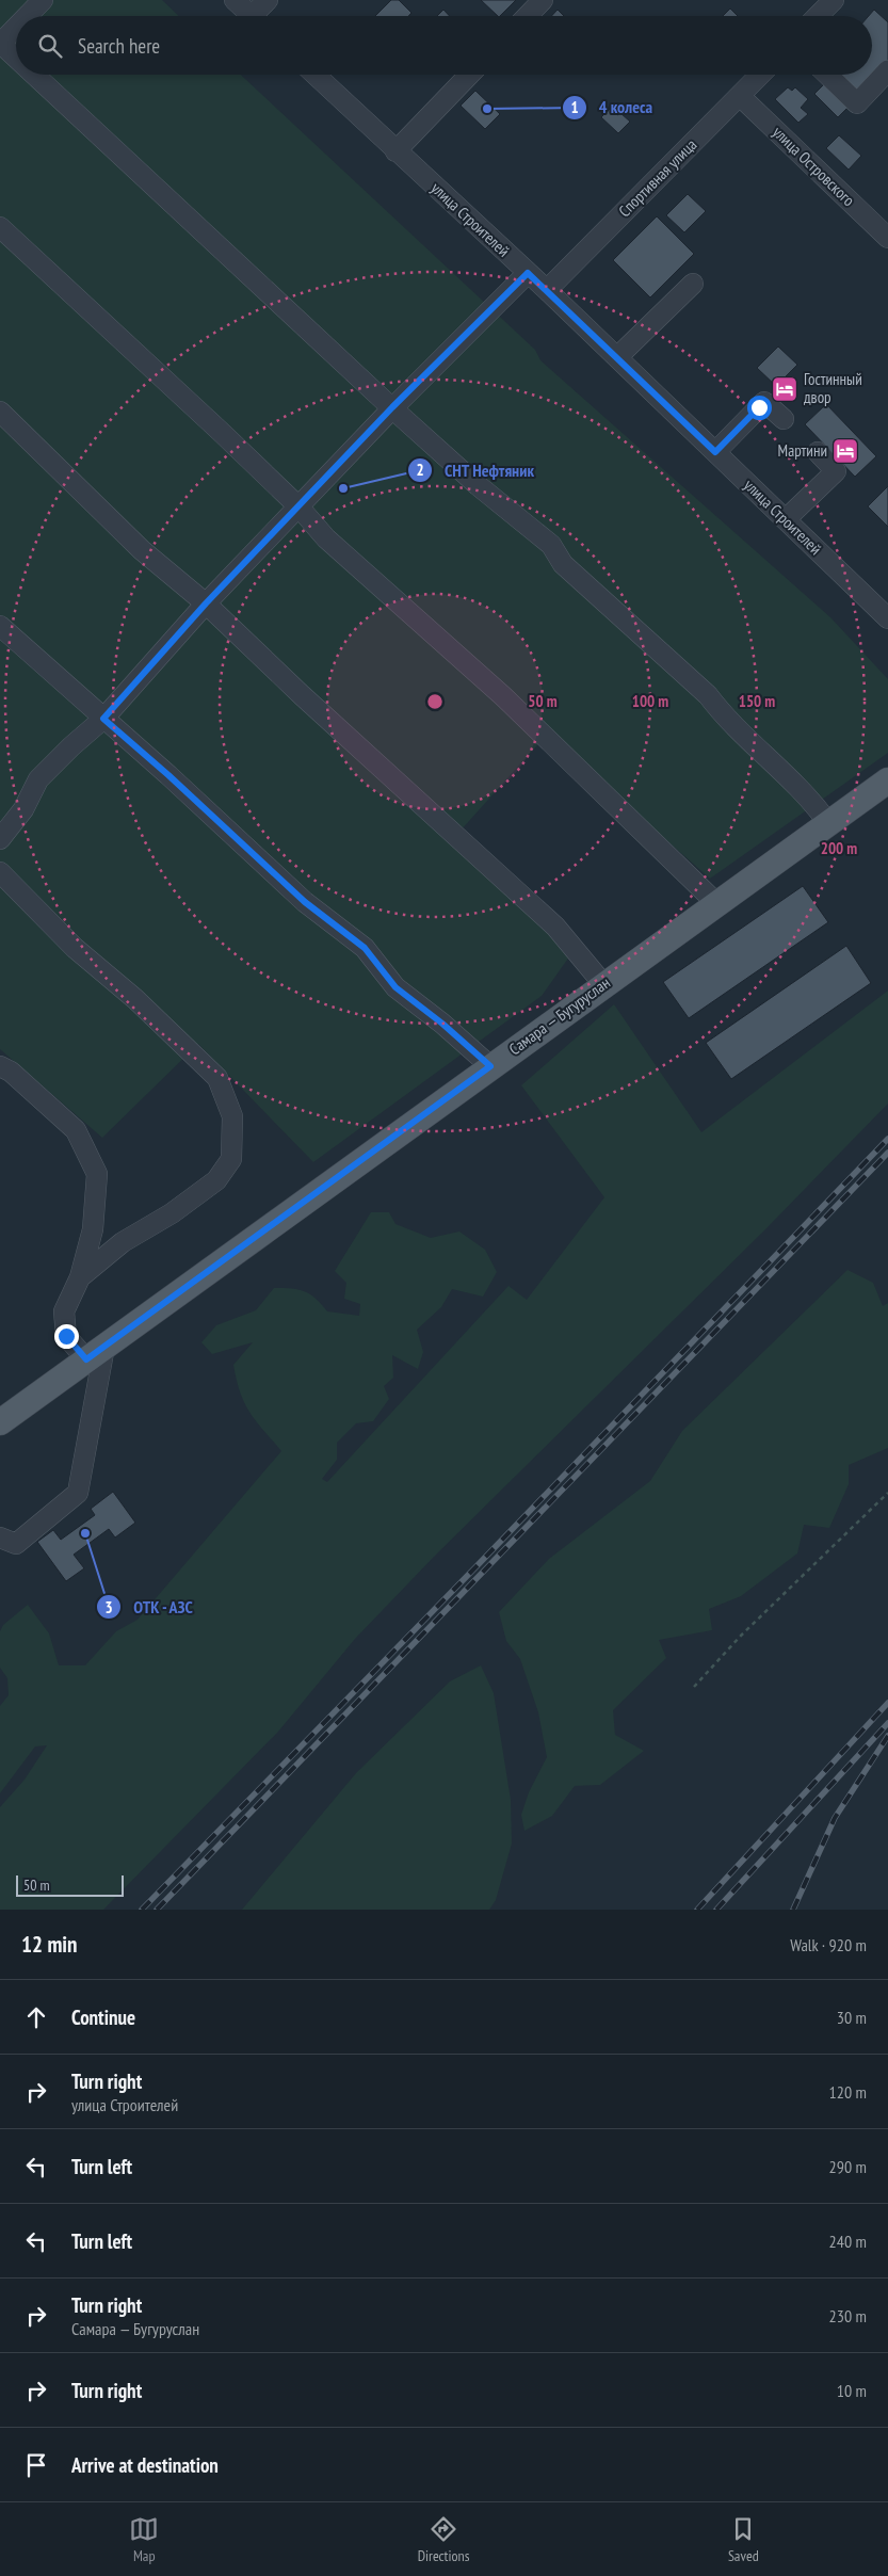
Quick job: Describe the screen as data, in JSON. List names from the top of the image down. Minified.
{"streets":{"main road":["Самара — Бугуруслан"],"street":["улица Островского","Спортивная улица","улица Строителей"]},"crossings":[["улица Островского","Спортивная улица"],["Спортивная улица","улица Строителей"]],"places":{"other":["4 колеса","СНТ Нефтяник","ОТК - АЗС"],"hotel":["Гостинный двор","Мартини"]},"scale_bar":"50 m","page":{"search":"Search here","scale":"50 m","heading":["12 min","Walk · 920 m"],"list":[["Continue","30 m"],["Turn right","улица Строителей","120 m"],["Turn left","290 m"],["Turn left","240 m"],["Turn right","Самара — Бугуруслан","230 m"],["Turn right","10 m"],"Arrive at destination"],"nav":["Map","Directions","Saved"]},"rings":["50 m","100 m","150 m","200 m"]}
